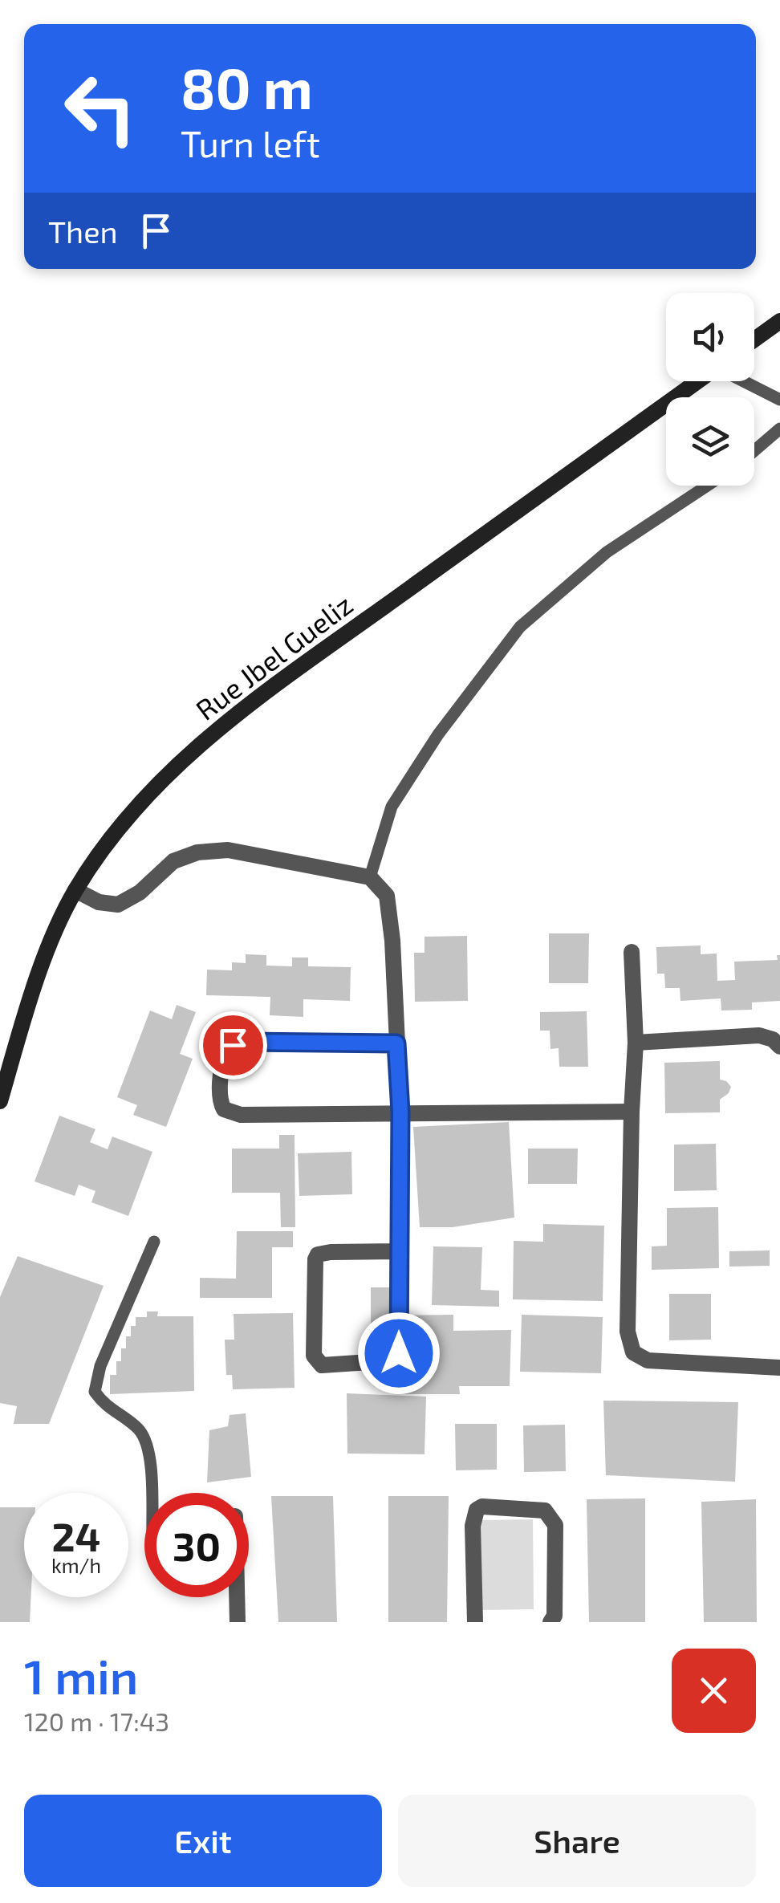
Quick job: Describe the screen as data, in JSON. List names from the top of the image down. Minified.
{"streets":{"street":["Rue Jbel Gueliz"]},"page":{"turn":["80 m","Turn left"],"then":"Then","speed":"24 km/h","limit":"30","heading":["1 min","120 m · 17:43"],"buttons":["Exit","Share"]}}
